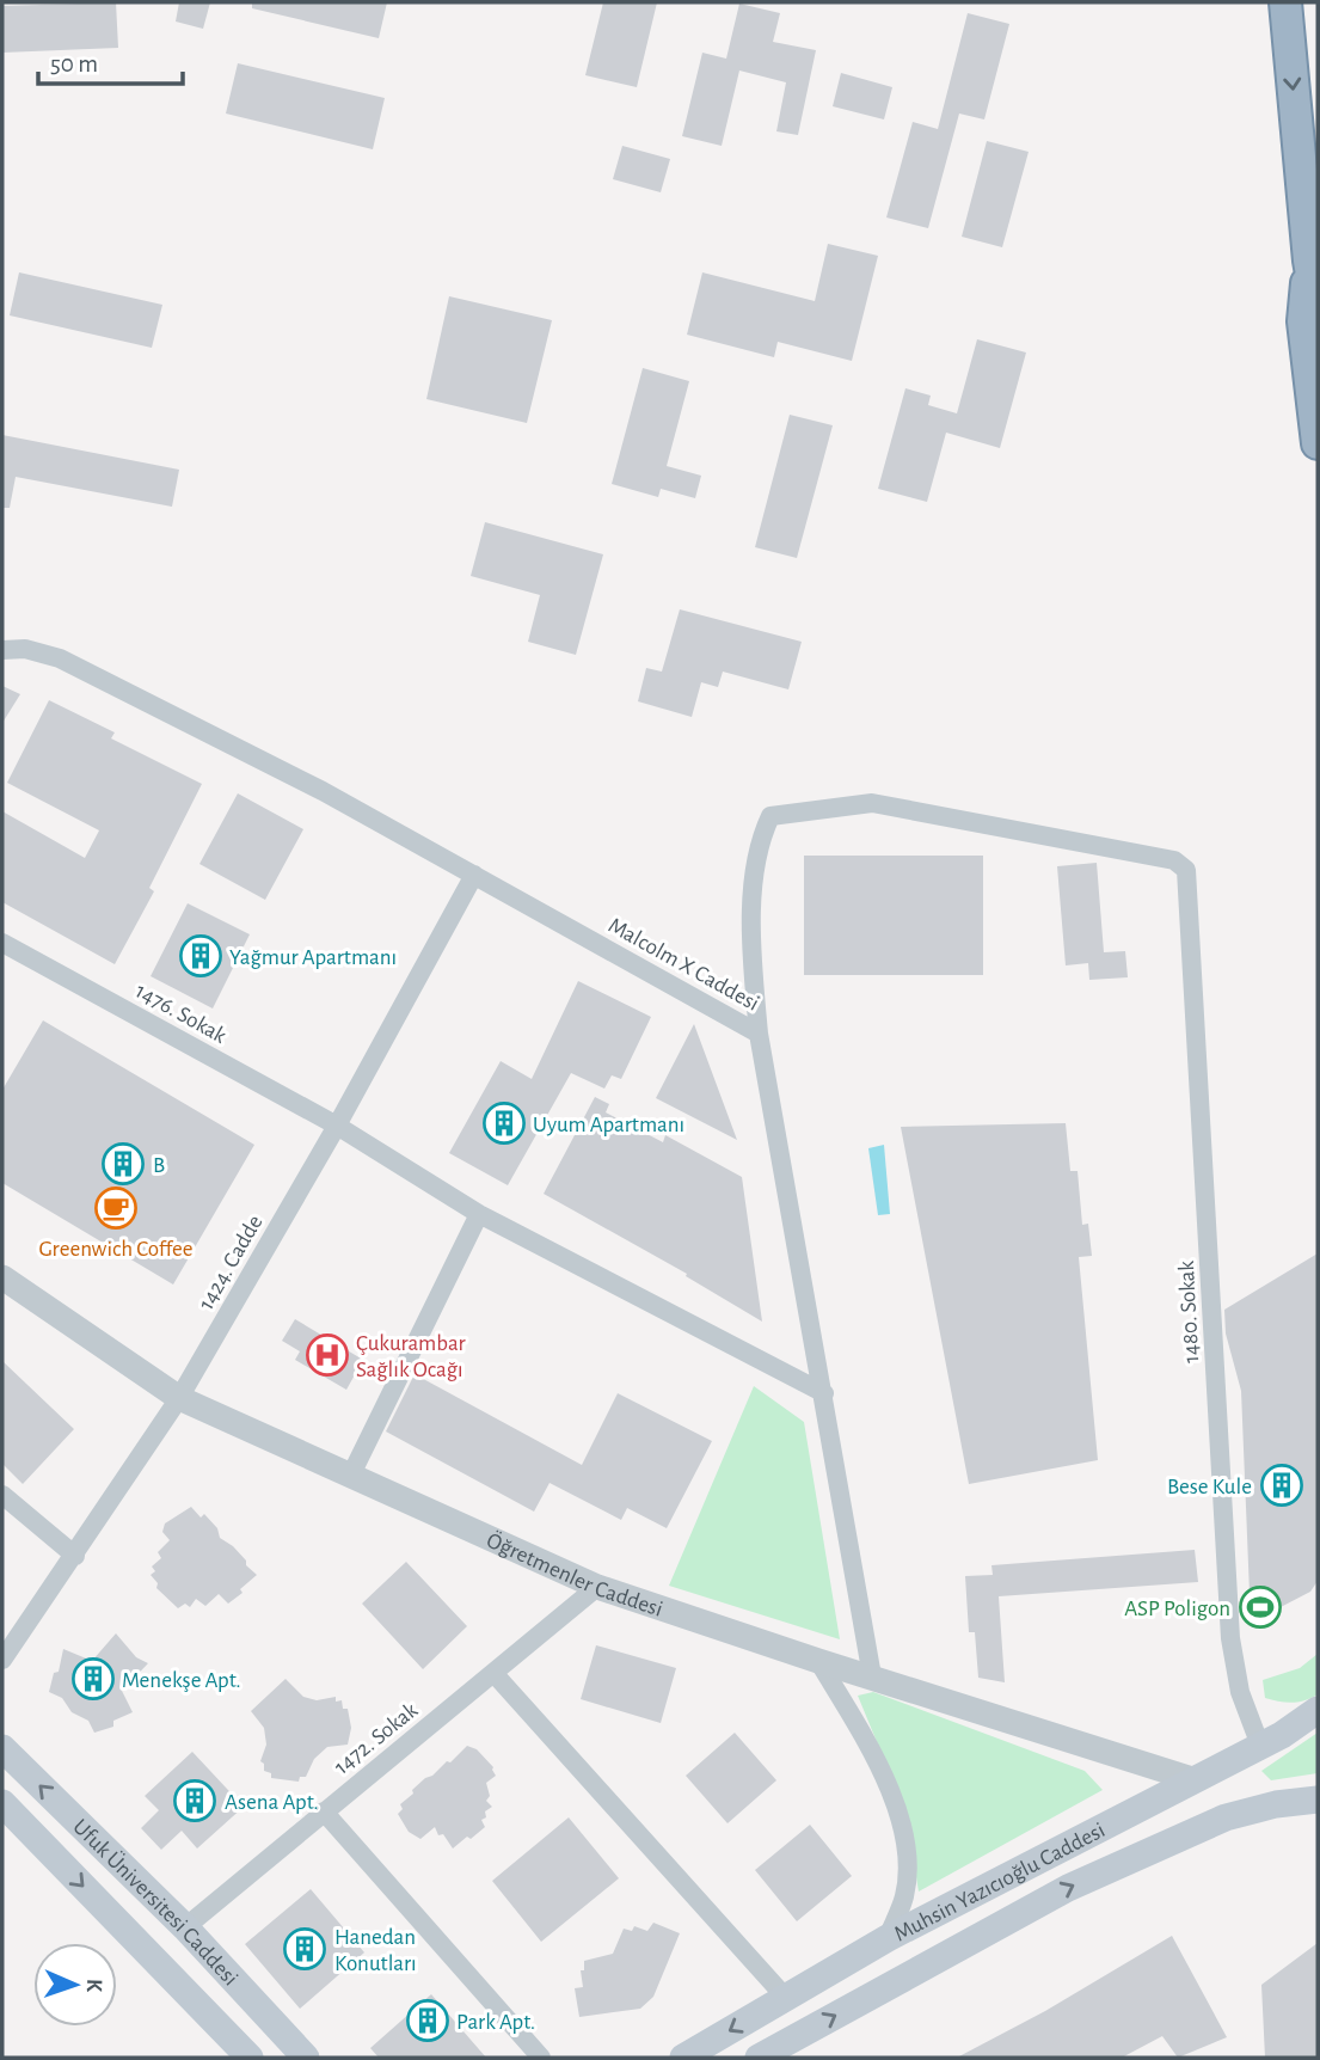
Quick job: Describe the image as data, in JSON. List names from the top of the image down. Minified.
{"streets":{"main road":["Muhsin Yazıcıoğlu Caddesi","Ufuk Üniversitesi Caddesi"],"street":["Malcolm X Caddesi","1476. Sokak","1424. Cadde","1480. Sokak","Öğretmenler Caddesi","1472. Sokak"]},"crossings":[["Malcolm X Caddesi","1476. Sokak"],["Malcolm X Caddesi","1424. Cadde"],["Malcolm X Caddesi","1480. Sokak"],["Malcolm X Caddesi","Öğretmenler Caddesi"],["1476. Sokak","1424. Cadde"],["1424. Cadde","Öğretmenler Caddesi"],["1480. Sokak","Muhsin Yazıcıoğlu Caddesi"],["Öğretmenler Caddesi","1472. Sokak"],["Öğretmenler Caddesi","Muhsin Yazıcıoğlu Caddesi"],["1472. Sokak","Ufuk Üniversitesi Caddesi"]],"places":{"building":["Yağmur Apartmanı","Uyum Apartmanı","B","Bese Kule","Menekşe Apt.","Asena Apt.","Hanedan Konutları","Park Apt."],"cafe":["Greenwich Coffee"],"hospital":["Çukurambar Sağlık Ocağı"],"sports":["ASP Poligon"]},"scale_bar":"50 m","north":"right"}
